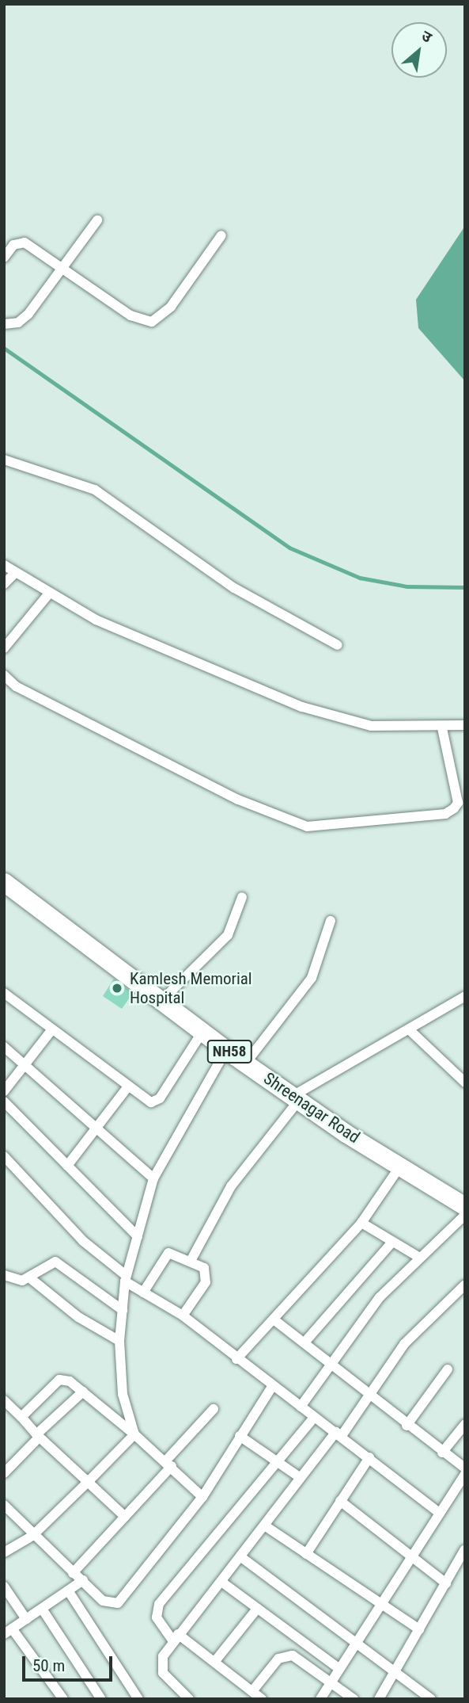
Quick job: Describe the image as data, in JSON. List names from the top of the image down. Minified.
{"streets":{"highway":["NH58","Shreenagar Road"]},"places":["Kamlesh Memorial Hospital"],"scale_bar":"50 m","north":"top right"}
